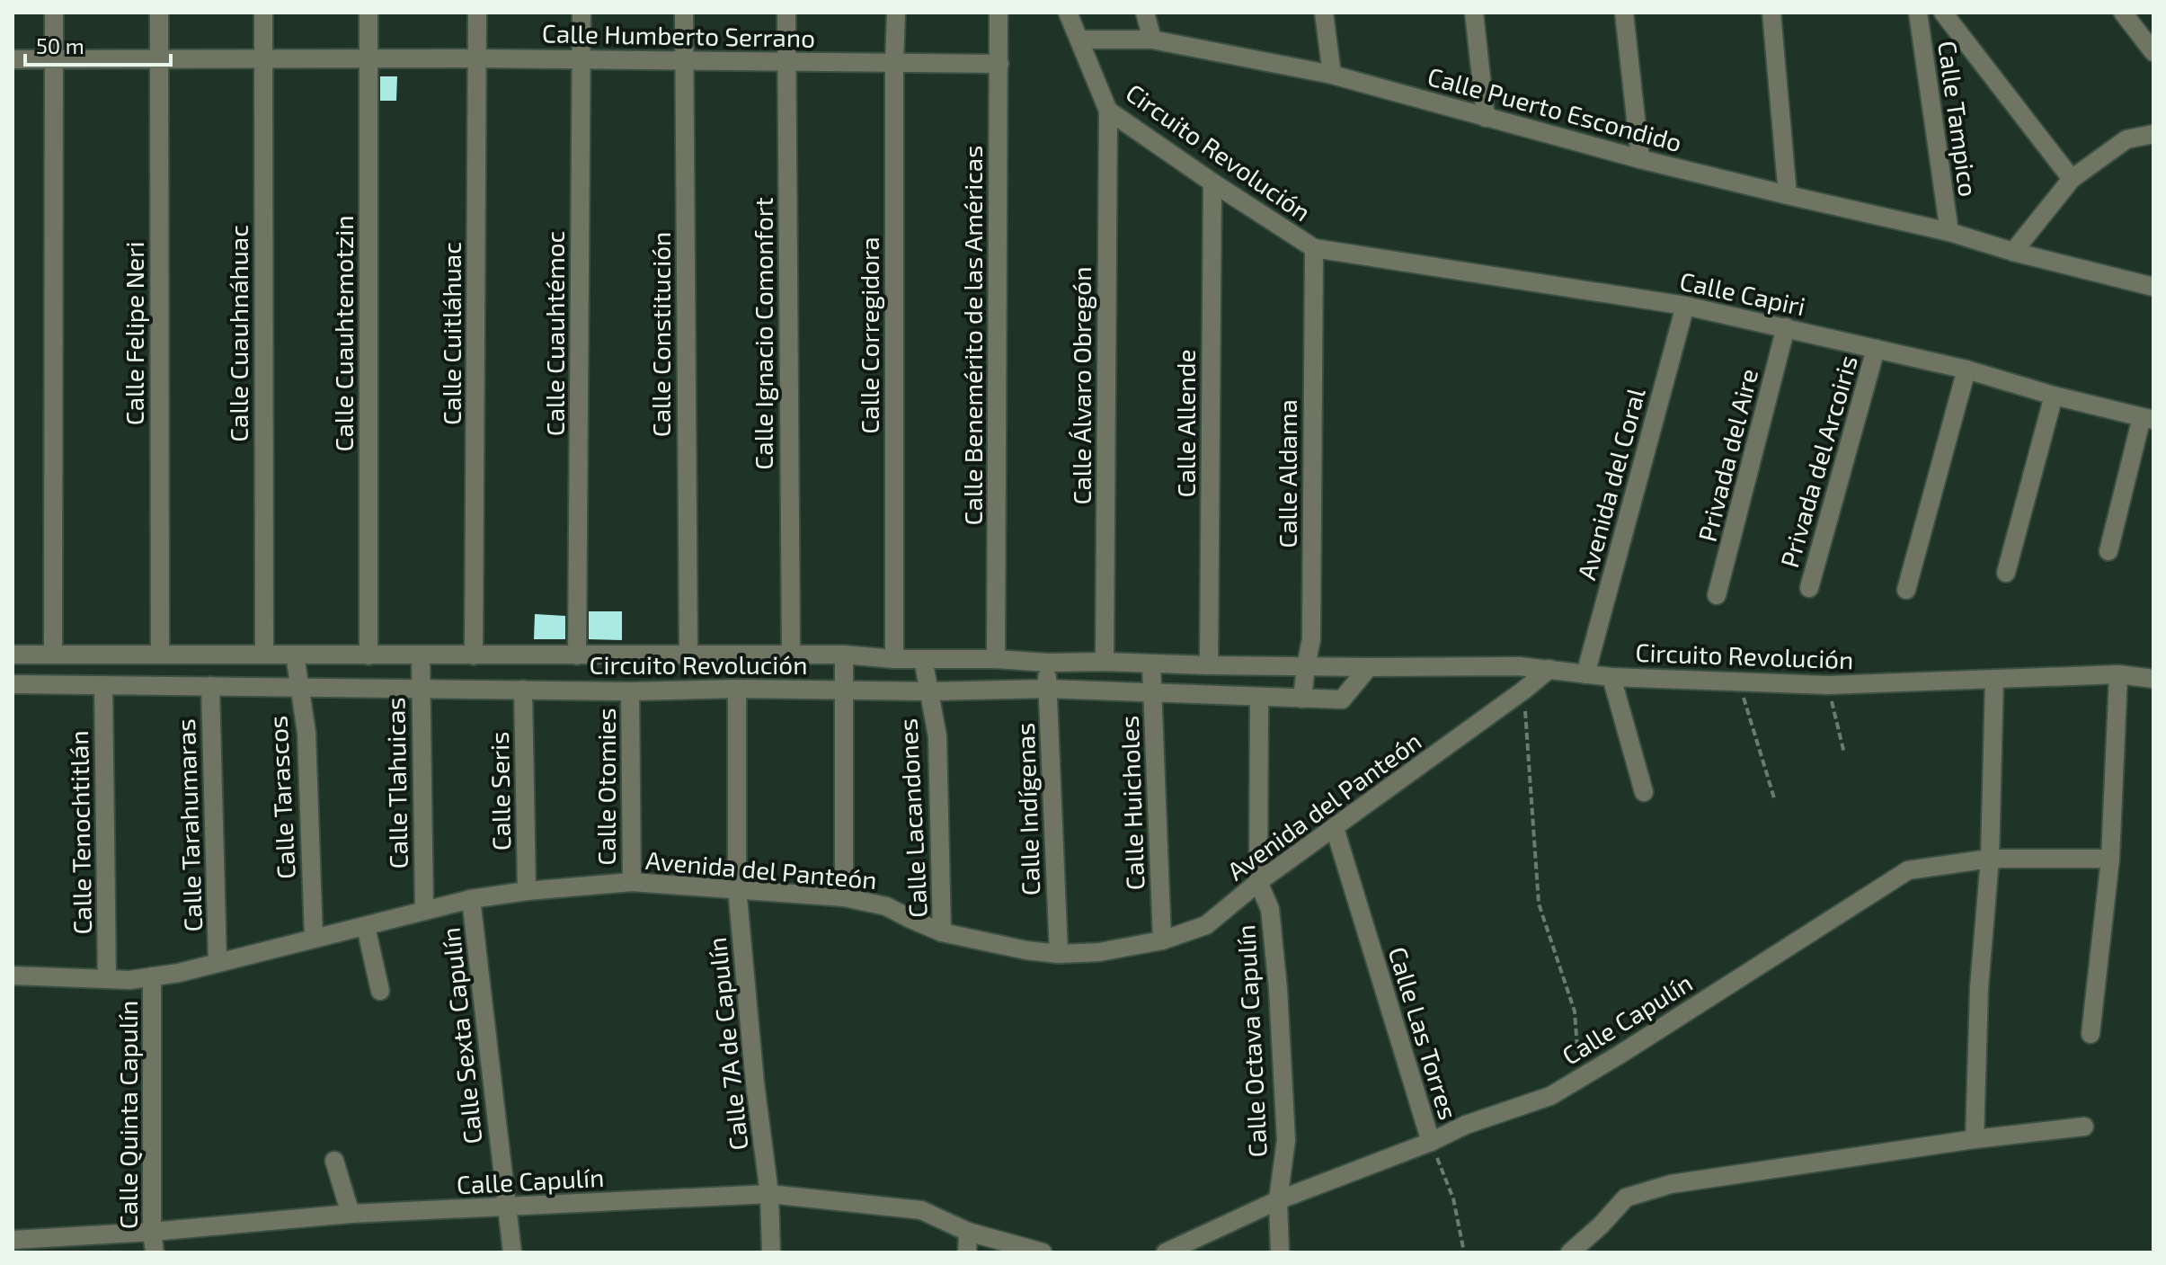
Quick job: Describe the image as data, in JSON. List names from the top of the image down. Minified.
{"streets":{"street":["Calle Humberto Serrano","Calle Puerto Escondido","Calle Tampico","Circuito Revolución","Calle Capiri","Calle Felipe Neri","Calle Cuauhnáhuac","Calle Cuauhtemotzin","Calle Cuitláhuac","Calle Cuauhtémoc","Calle Ignacio Comonfort","Calle Constitución","Calle Corregidora","Calle Benemérito de las Américas","Calle Álvaro Obregón","Calle Allende","Privada del Aire","Privada del Arcoiris","Calle Aldama","Avenida del Coral","Calle Tlahuicas","Calle Otomies","Calle Seris","Calle Tarascos","Calle Huicholes","Avenida del Panteón","Calle Indígenas","Calle Lacandones","Calle Tarahumaras","Calle Tenochtitlán","Calle Capulín","Calle Las Torres","Calle Sexta Capulín","Calle Octava Capulín","Calle 7A de Capulín","Calle Quinta Capulín"]},"crossings":[["Calle Humberto Serrano","Calle Felipe Neri"],["Calle Humberto Serrano","Calle Cuauhnáhuac"],["Calle Humberto Serrano","Calle Cuauhtemotzin"],["Calle Humberto Serrano","Calle Cuitláhuac"],["Calle Humberto Serrano","Calle Cuauhtémoc"],["Calle Humberto Serrano","Calle Ignacio Comonfort"],["Calle Humberto Serrano","Calle Constitución"],["Calle Humberto Serrano","Calle Corregidora"],["Calle Humberto Serrano","Calle Benemérito de las Américas"],["Calle Puerto Escondido","Calle Tampico"],["Calle Puerto Escondido","Circuito Revolución"],["Circuito Revolución","Calle Capiri"],["Circuito Revolución","Calle Felipe Neri"],["Circuito Revolución","Calle Cuauhnáhuac"],["Circuito Revolución","Calle Cuauhtemotzin"],["Circuito Revolución","Calle Cuitláhuac"],["Circuito Revolución","Calle Cuauhtémoc"],["Circuito Revolución","Calle Ignacio Comonfort"],["Circuito Revolución","Calle Constitución"],["Circuito Revolución","Calle Corregidora"],["Circuito Revolución","Calle Benemérito de las Américas"],["Circuito Revolución","Calle Álvaro Obregón"],["Circuito Revolución","Calle Allende"],["Circuito Revolución","Calle Aldama"],["Circuito Revolución","Avenida del Coral"],["Circuito Revolución","Calle Tlahuicas"],["Circuito Revolución","Calle Otomies"],["Circuito Revolución","Calle Seris"],["Circuito Revolución","Calle Tarascos"],["Circuito Revolución","Calle Huicholes"],["Circuito Revolución","Avenida del Panteón"],["Circuito Revolución","Calle Indígenas"],["Circuito Revolución","Calle Lacandones"],["Circuito Revolución","Calle Tarahumaras"],["Circuito Revolución","Calle Tenochtitlán"],["Circuito Revolución","Calle 7A de Capulín"],["Calle Capiri","Privada del Aire"],["Calle Capiri","Privada del Arcoiris"],["Calle Capiri","Calle Aldama"],["Calle Capiri","Avenida del Coral"],["Calle Tlahuicas","Avenida del Panteón"],["Calle Otomies","Avenida del Panteón"],["Calle Seris","Avenida del Panteón"],["Calle Tarascos","Avenida del Panteón"],["Calle Huicholes","Avenida del Panteón"],["Avenida del Panteón","Calle Indígenas"],["Avenida del Panteón","Calle Lacandones"],["Avenida del Panteón","Calle Tarahumaras"],["Avenida del Panteón","Calle Tenochtitlán"],["Avenida del Panteón","Calle Las Torres"],["Avenida del Panteón","Calle Sexta Capulín"],["Avenida del Panteón","Calle Octava Capulín"],["Avenida del Panteón","Calle 7A de Capulín"],["Avenida del Panteón","Calle Quinta Capulín"],["Calle Capulín","Calle Las Torres"],["Calle Capulín","Calle Sexta Capulín"],["Calle Capulín","Calle Octava Capulín"],["Calle Capulín","Calle 7A de Capulín"],["Calle Capulín","Calle Quinta Capulín"]],"scale_bar":"50 m"}
